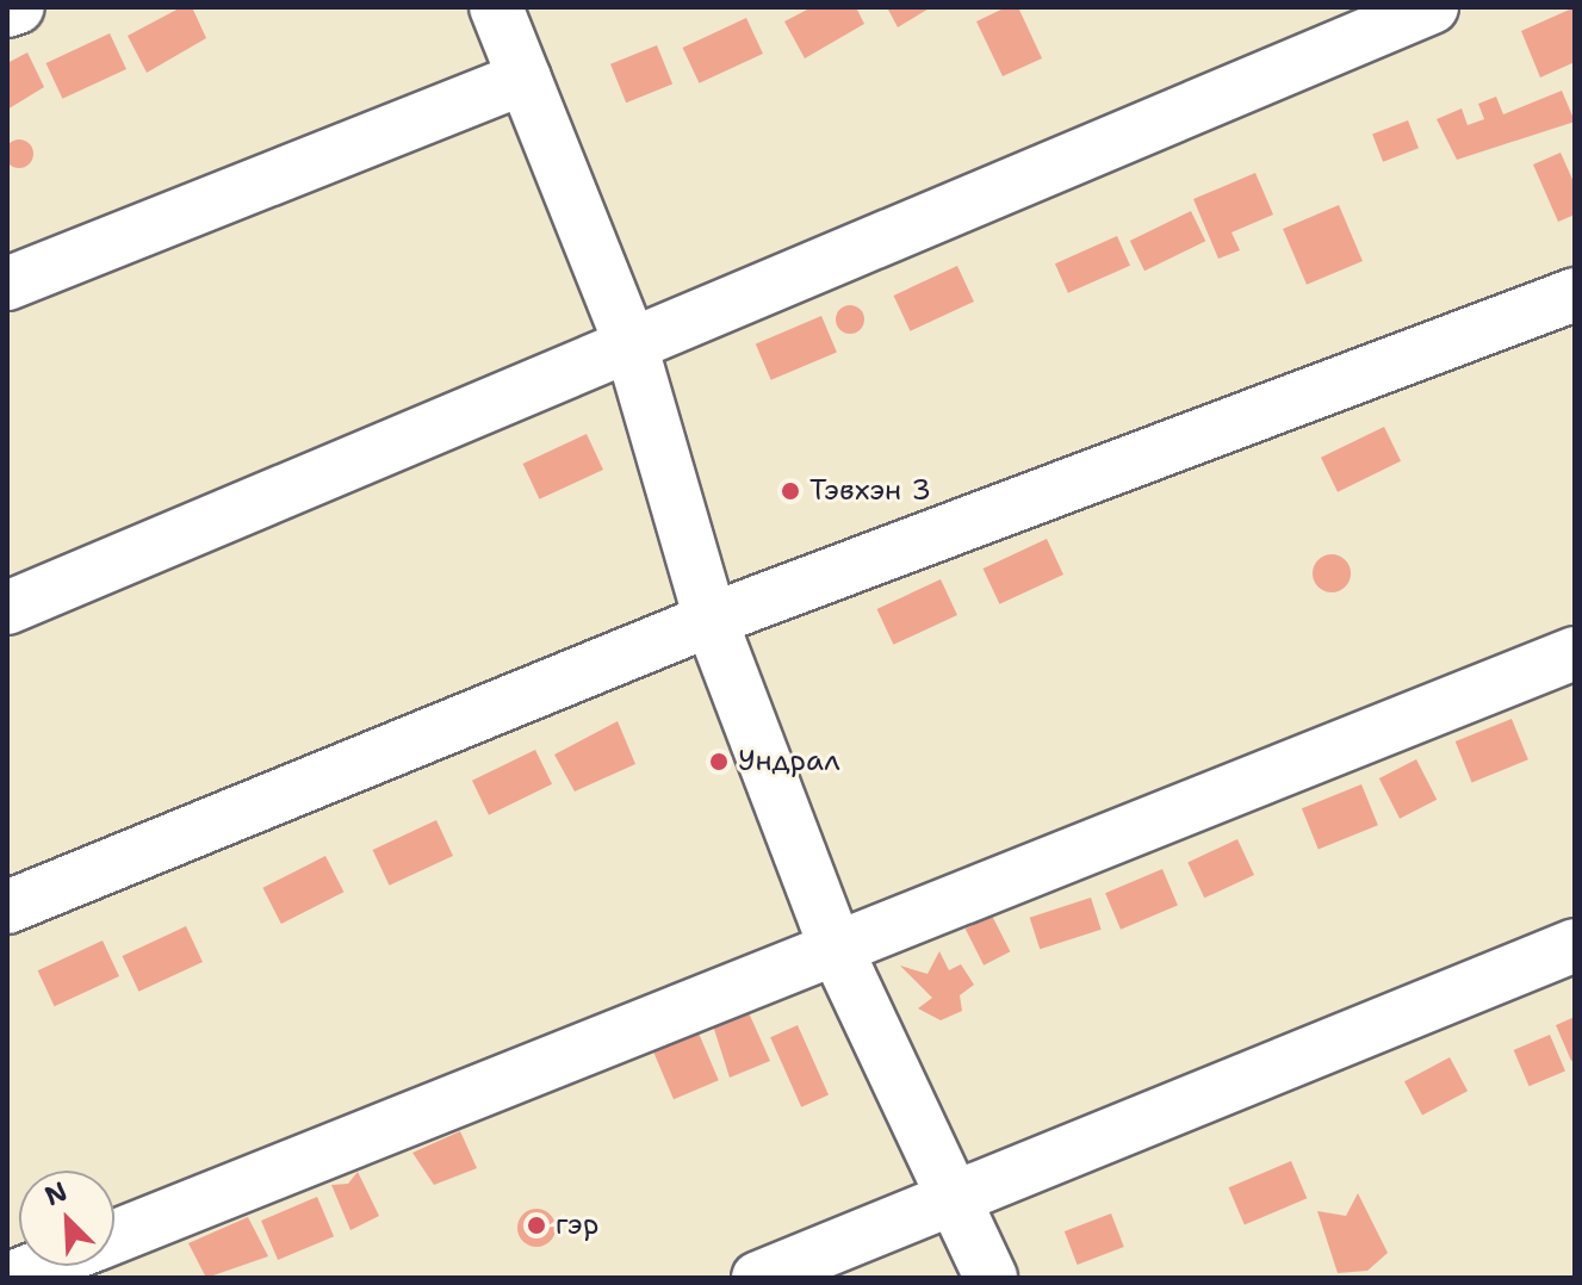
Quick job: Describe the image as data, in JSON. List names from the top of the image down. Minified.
{"places":["Тэвхэн 3","Ундрал","гэр"],"north":"top left"}
